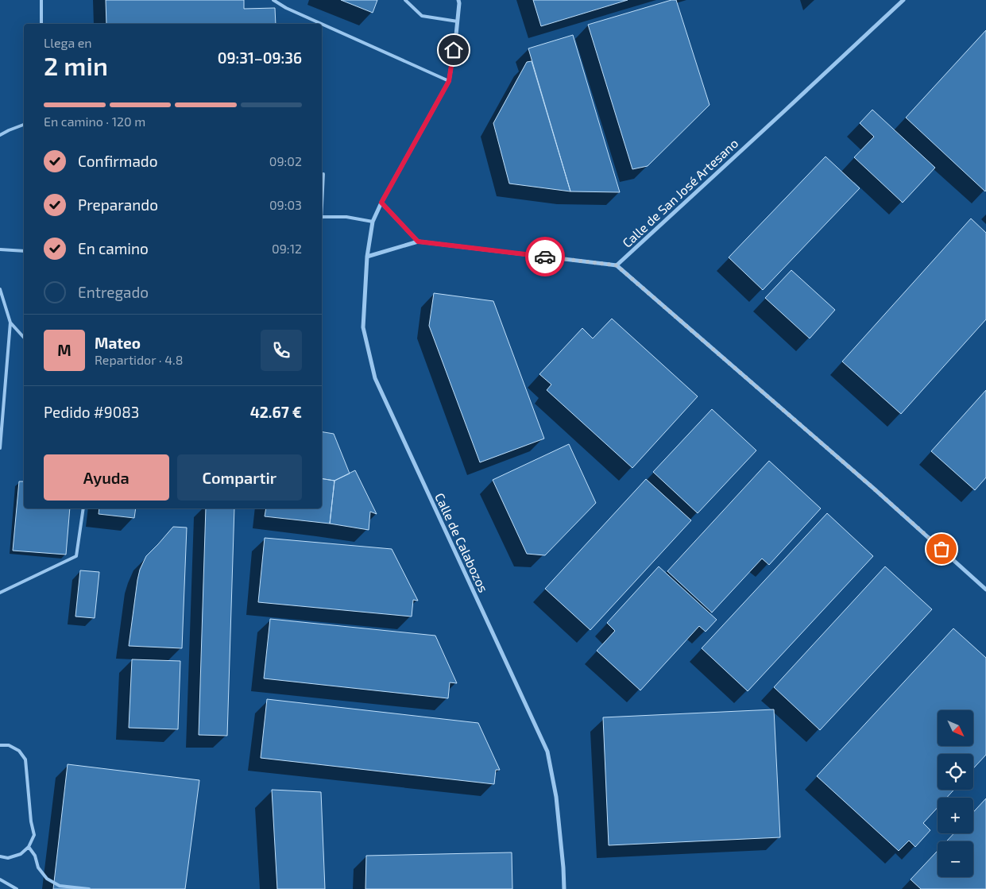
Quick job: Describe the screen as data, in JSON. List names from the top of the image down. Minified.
{"streets":{"street":["Calle de San José Artesano","Calle de Calabozos"]},"crossings":[["Calle de San José Artesano","Calle de Calabozos"]],"north":"bottom right","page":{"heading":["2 min","Llega en","09:31–09:36"],"panel":["Mateo","Repartidor · 4.8","Pedido #9083","42.67 €"],"bar":"En camino · 120 m","list":[["Confirmado","09:02"],["Preparando","09:03"],["En camino","09:12"],"Entregado"],"round":"M","buttons":["Ayuda","Compartir"],"map_buttons":["+","−"]}}
